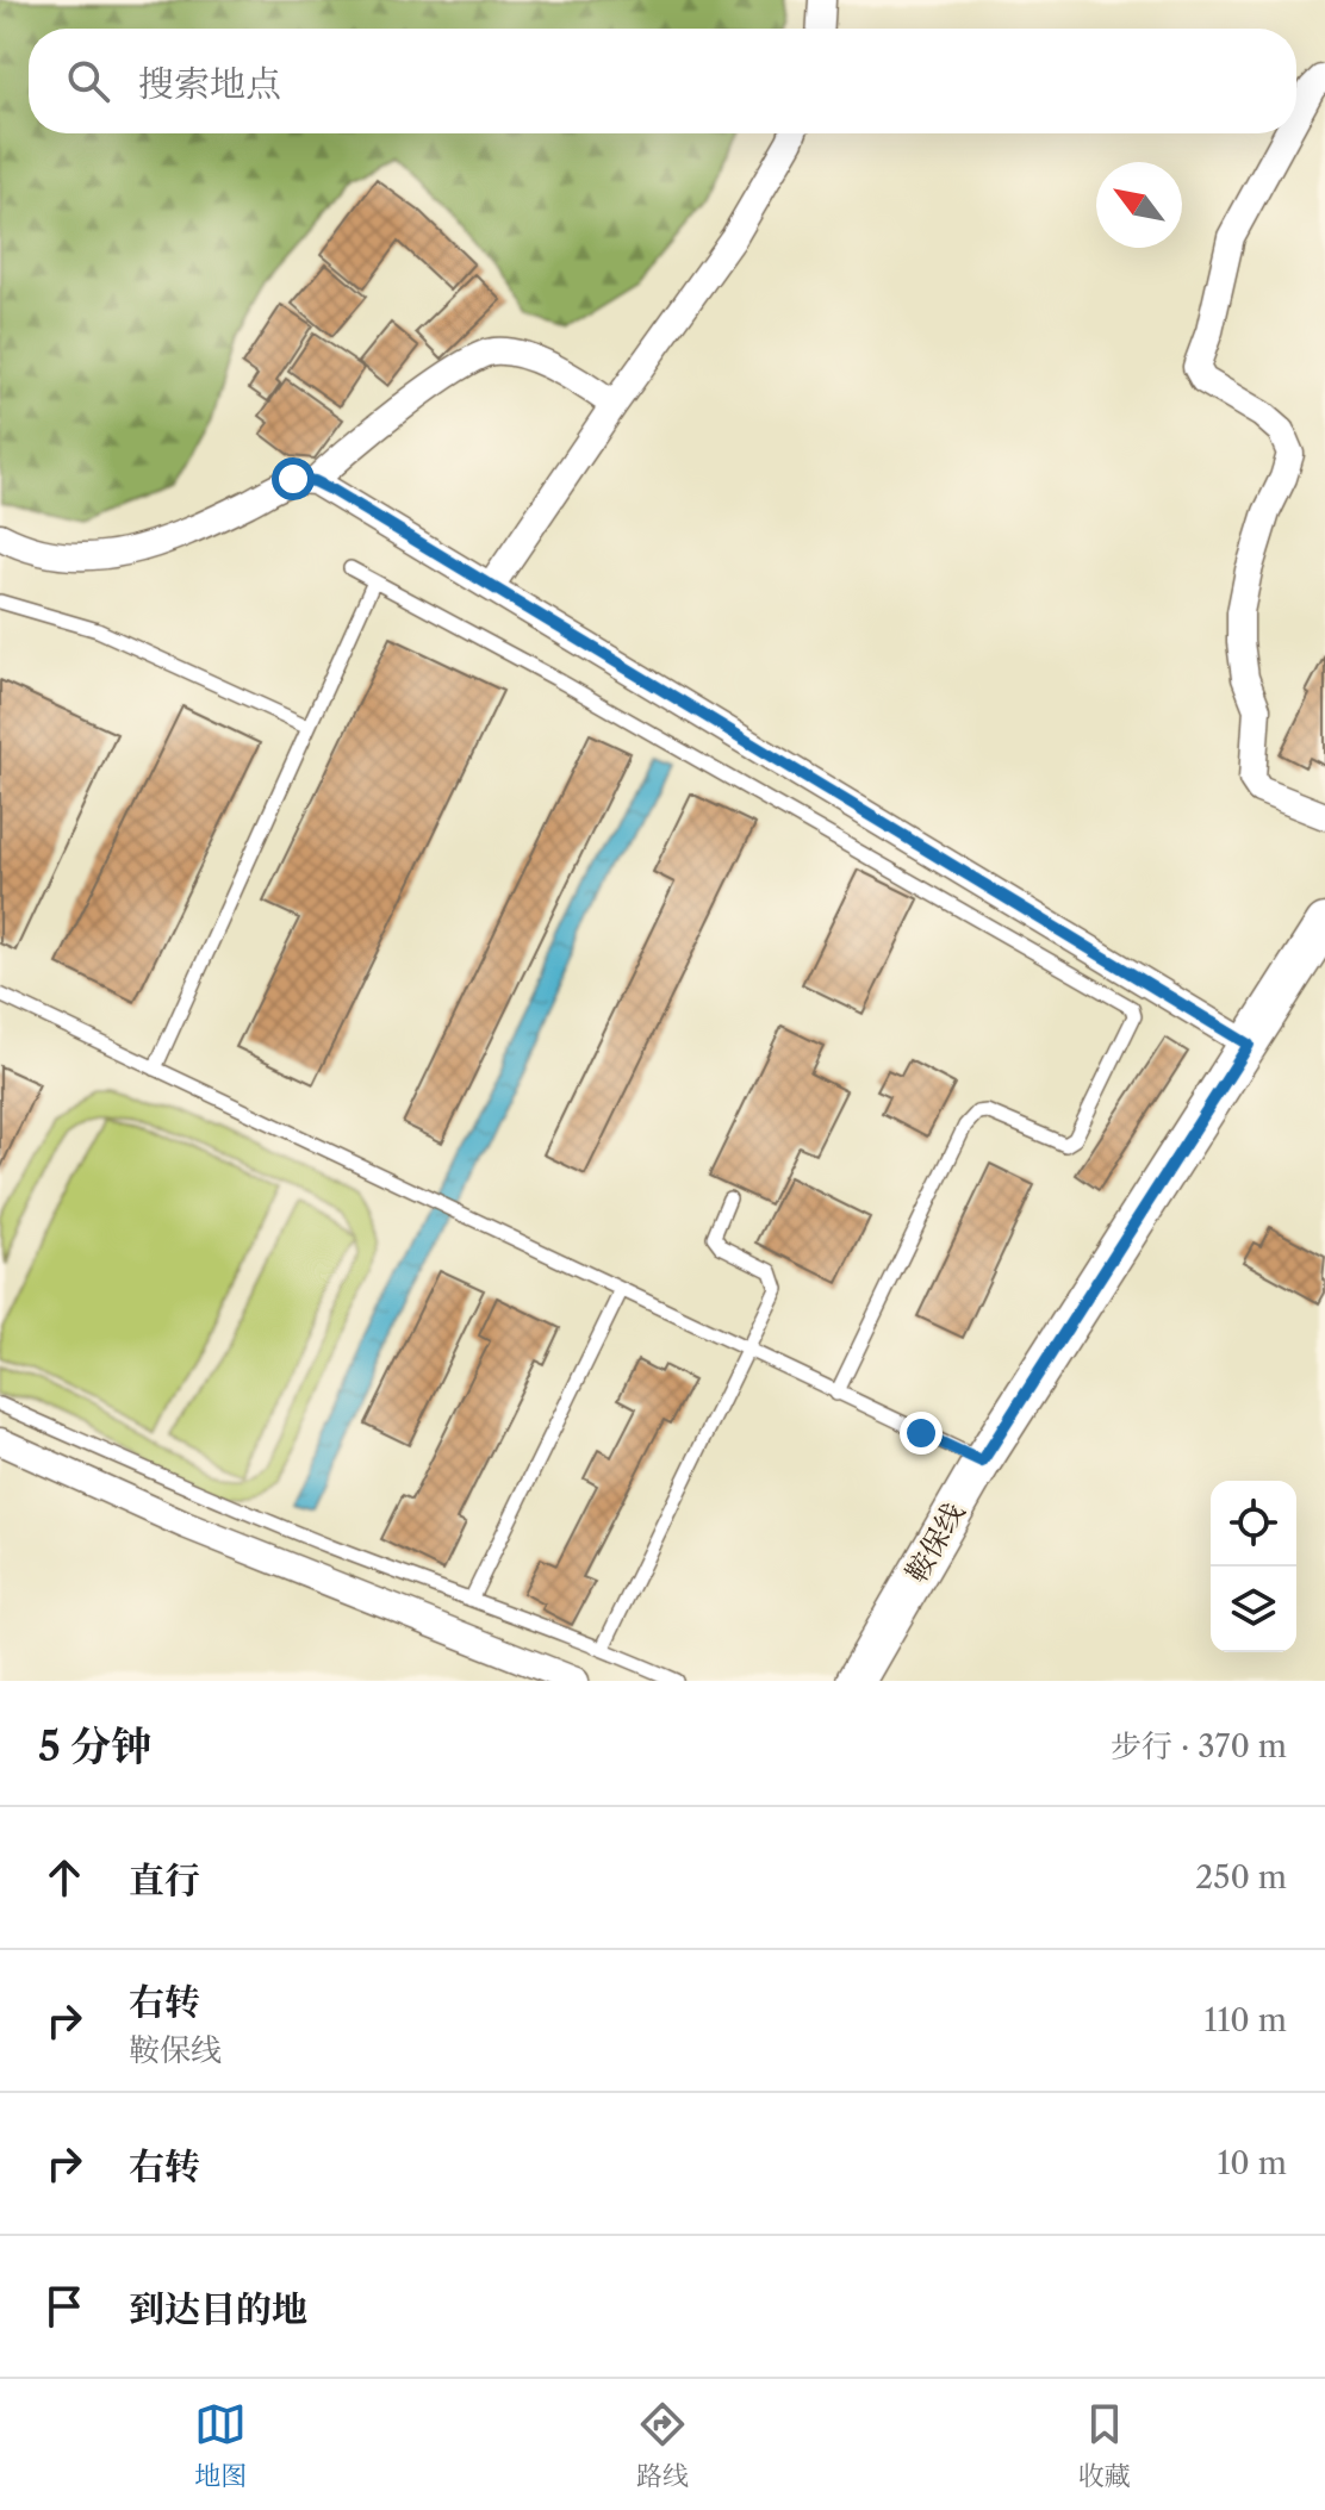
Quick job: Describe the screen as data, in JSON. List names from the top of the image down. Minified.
{"streets":{"main road":["鞍保线"]},"north":"top left","page":{"search":"搜索地点","heading":["5 分钟","步行 · 370 m"],"list":[["直行","250 m"],["右转","鞍保线","110 m"],["右转","10 m"],"到达目的地"],"nav":["地图","路线","收藏"]}}
